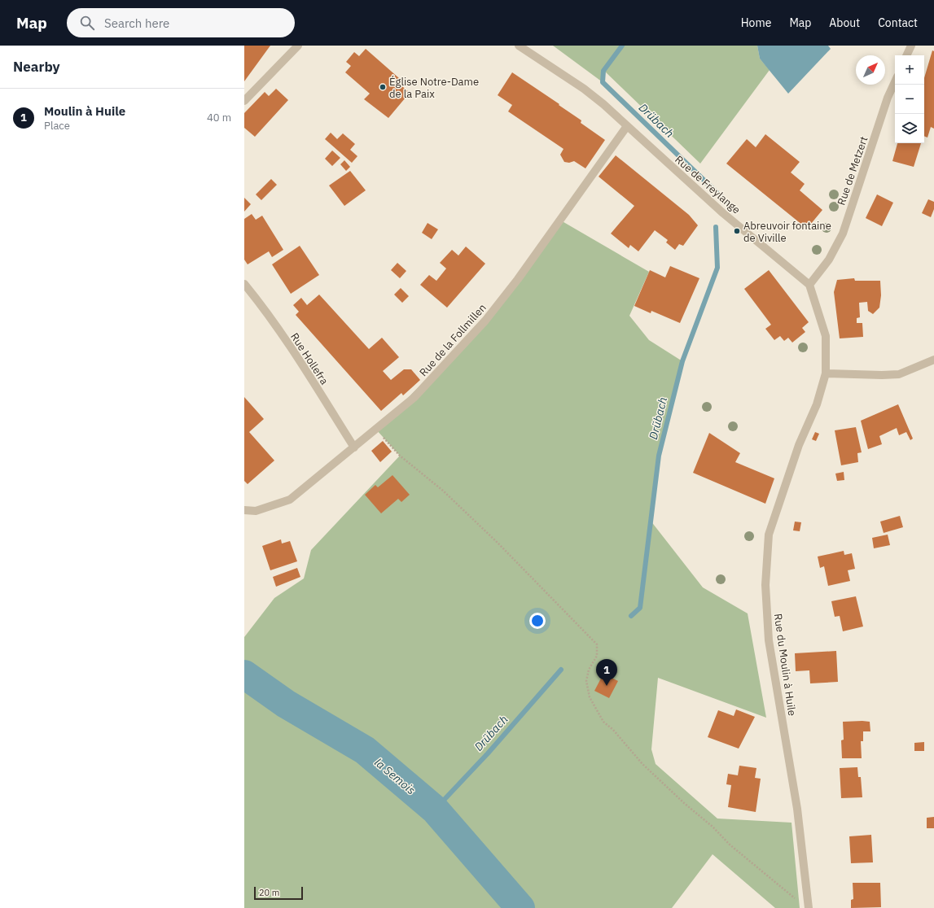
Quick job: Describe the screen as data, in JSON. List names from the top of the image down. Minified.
{"streets":{"street":["Rue de Metzert","Rue de Freylange","Rue de la Follmillen","Rue Hollefra","Rue du Moulin à Huile"]},"crossings":[["Rue de Metzert","Rue de Freylange"],["Rue de Freylange","Rue de la Follmillen"],["Rue de la Follmillen","Rue Hollefra"]],"water":["Drübach","la Semois"],"places":["Église Notre-Dame de la Paix","Abreuvoir fontaine de Viville"],"scale_bar":"20 m","north":"top right","page":{"header":"Map","search":"Search here","nav":["Home","Map","About","Contact"],"heading":"Nearby","map_buttons":["+","−"],"list":[{"mark":"1","name":"Moulin à Huile","note":"Place","value":"40 m"}],"pins":"1","scale":"20 m"}}
